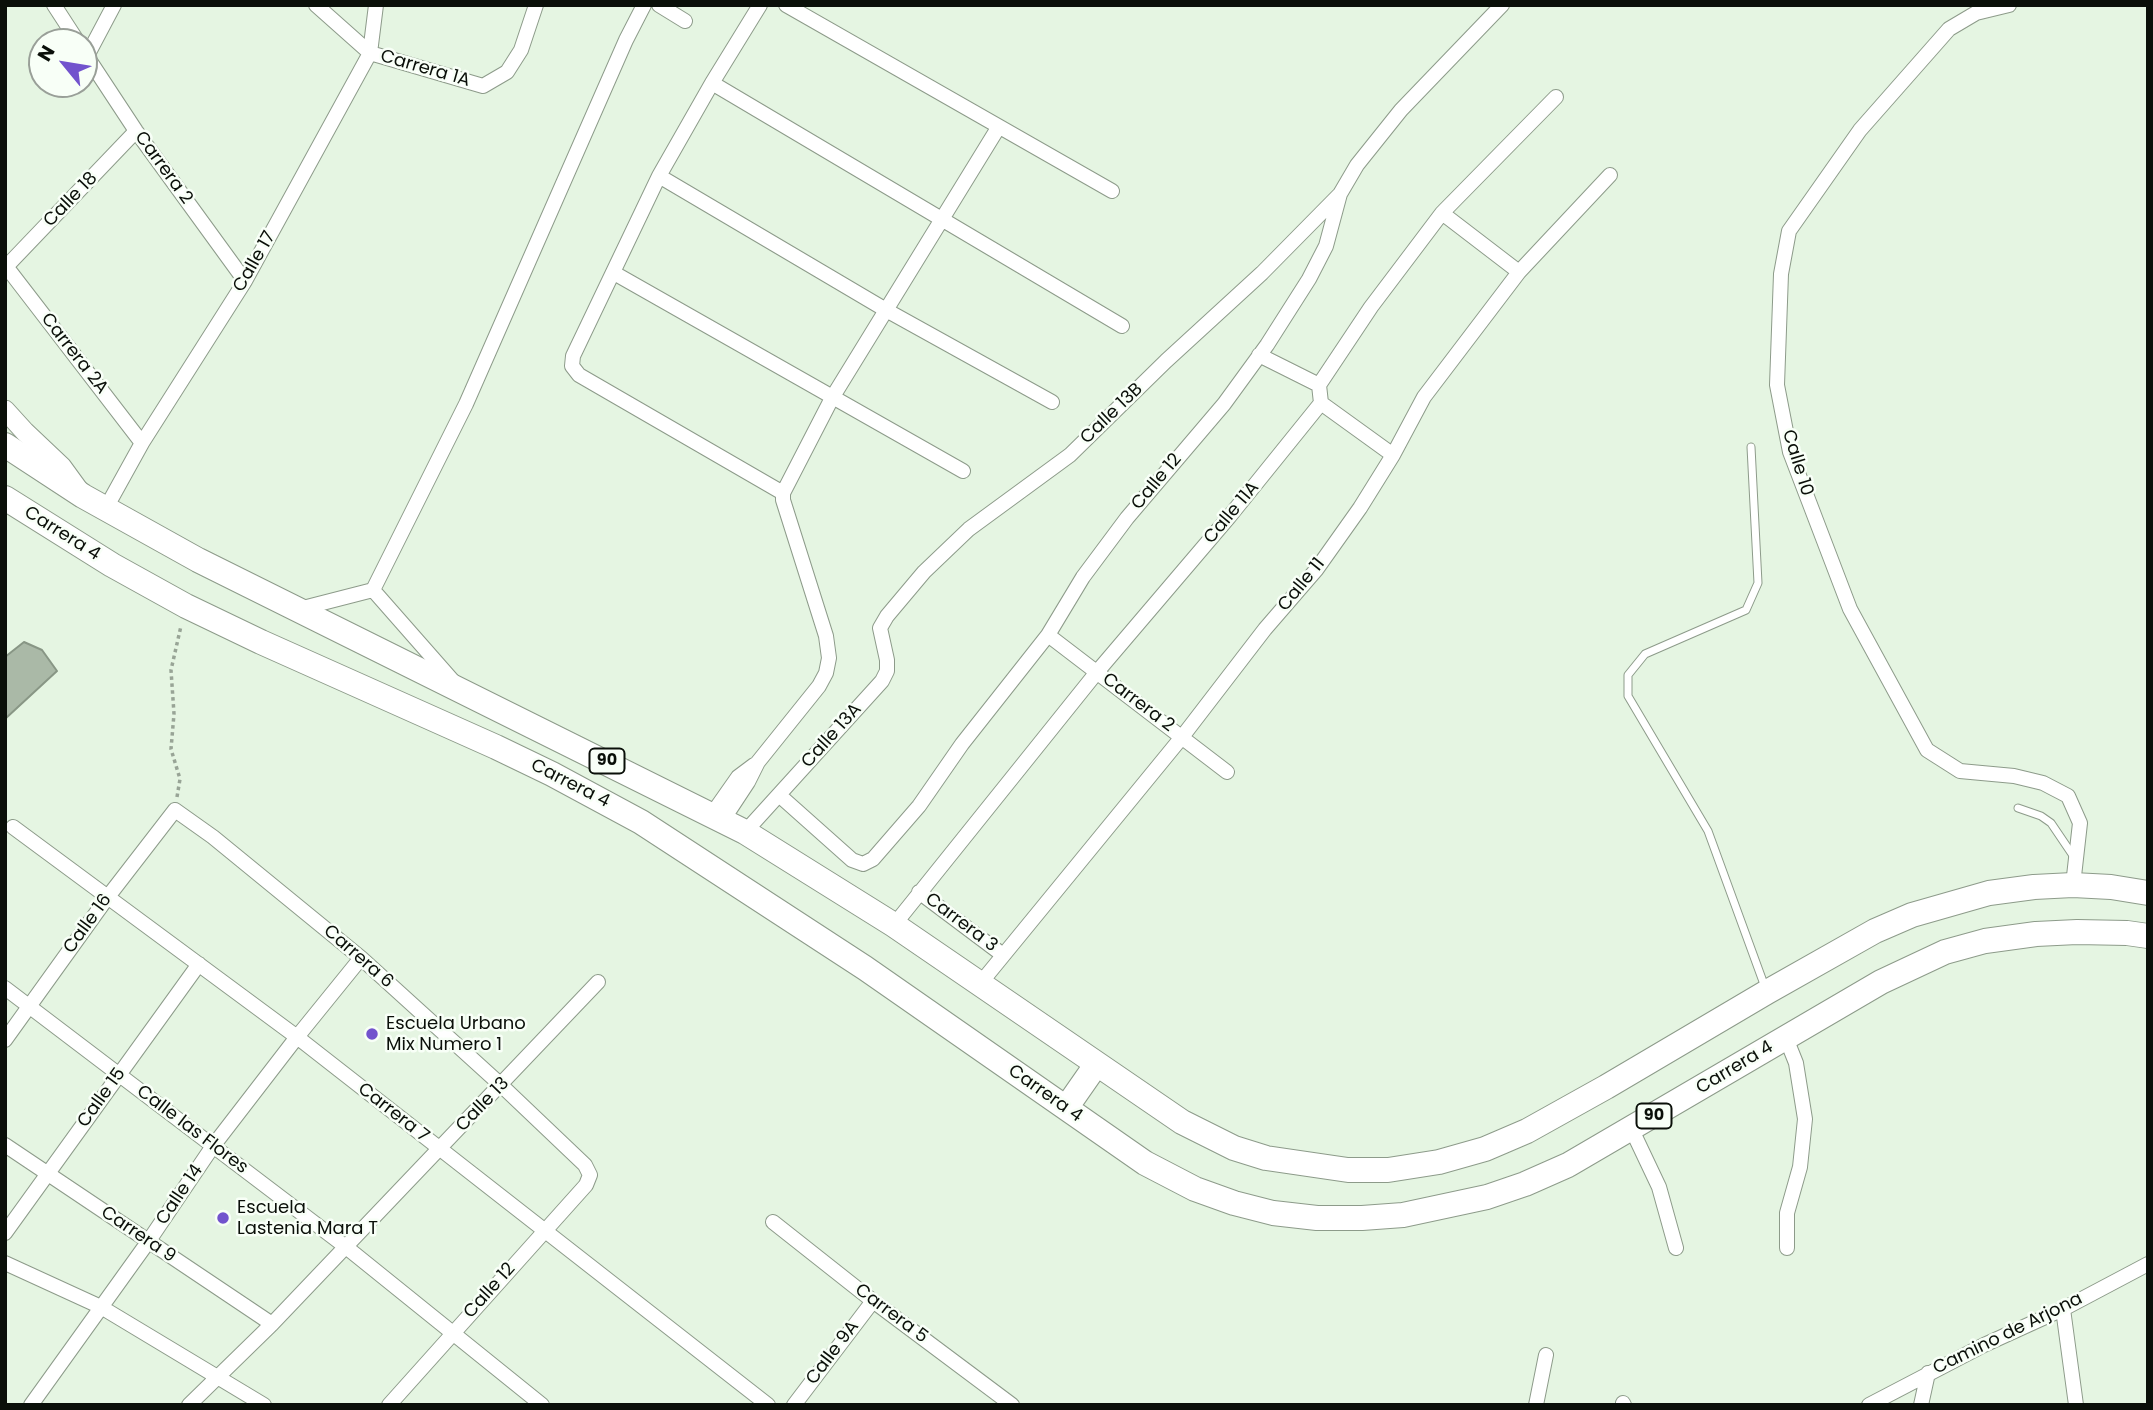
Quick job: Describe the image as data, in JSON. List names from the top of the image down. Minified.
{"streets":{"highway":["Carrera 4","90"],"street":["Carrera 1A","Carrera 2","Calle 18","Calle 17","Carrera 2A","Calle 13B","Calle 10","Calle 12","Calle 11A","Calle 11","Calle 13A","Carrera 3","Calle 16","Carrera 6","Calle 15","Calle 13","Carrera 7","Calle las Flores","Calle 14","Carrera 9","Carrera 5","Camino de Arjona","Calle 9A"]},"crossings":[["Carrera 1A","Calle 17"],["Carrera 2","Calle 18"],["Carrera 2","Calle 17"],["Carrera 2","Calle 12"],["Carrera 2","Calle 11A"],["Carrera 2","Calle 11"],["Calle 18","Carrera 2A"],["Calle 17","Carrera 2A"],["Calle 17","Carrera 4"],["Calle 13B","Calle 12"],["Calle 13B","Calle 13A"],["Calle 10","Carrera 4"],["Calle 12","Calle 13A"],["Calle 12","Carrera 6"],["Calle 12","Carrera 7"],["Calle 12","Calle las Flores"],["Calle 11A","Carrera 4"],["Calle 11A","Carrera 3"],["Carrera 4","Calle 11"],["Carrera 4","Calle 13A"],["Calle 11","Carrera 3"],["Calle 16","Carrera 6"],["Calle 16","Carrera 7"],["Calle 16","Calle las Flores"],["Carrera 6","Calle 13"],["Carrera 6","Calle 14"],["Calle 15","Carrera 7"],["Calle 15","Calle las Flores"],["Calle 15","Carrera 9"],["Calle 13","Carrera 7"],["Calle 13","Calle las Flores"],["Calle 13","Carrera 9"],["Carrera 7","Calle 14"],["Calle las Flores","Calle 14"],["Calle 14","Carrera 9"],["Carrera 5","Calle 9A"]],"places":["Escuela Urbano Mix Numero 1","Escuela Lastenia Mara T"],"north":"top left"}
